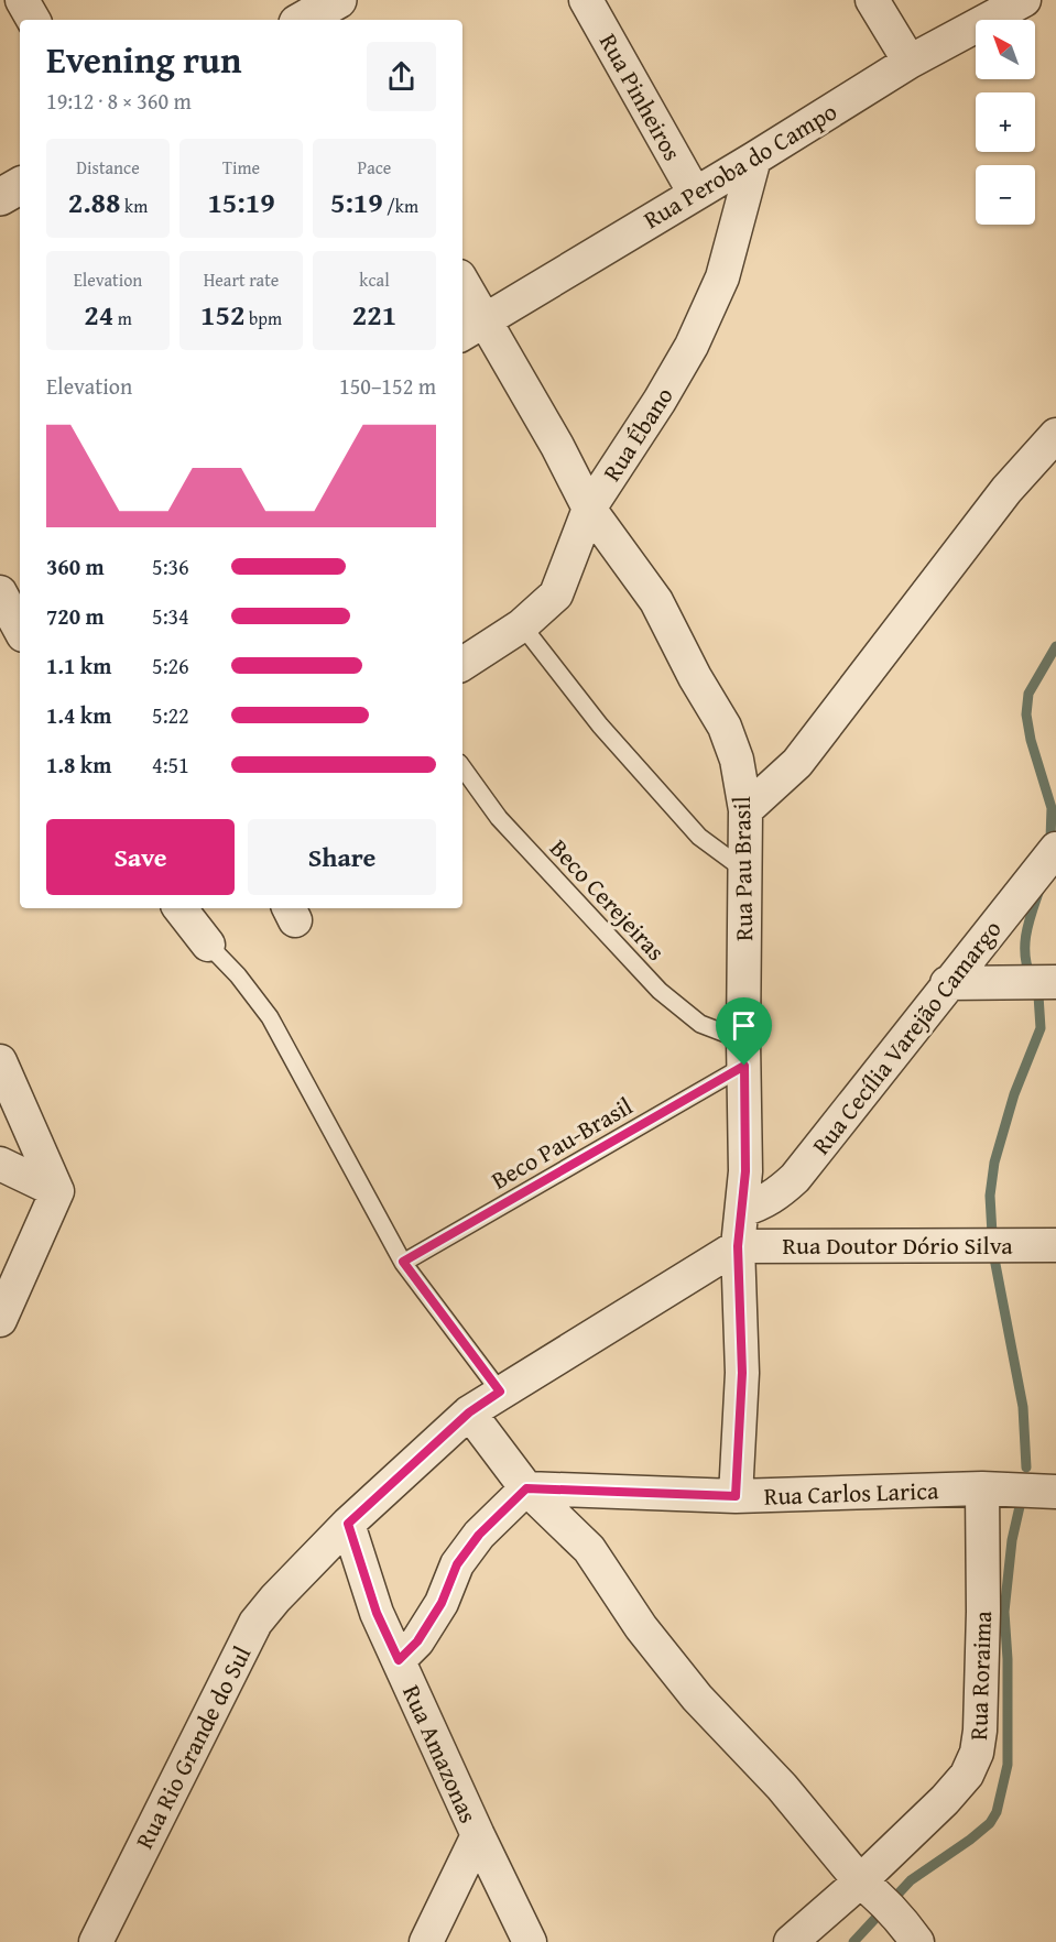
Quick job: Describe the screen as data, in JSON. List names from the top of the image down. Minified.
{"streets":{"street":["Rua Pinheiros","Rua Peroba do Campo","Rua Ébano","Rua Pau Brasil","Rua Cecília Varejão Camargo","Rua Doutor Dório Silva","Rua Carlos Larica","Rua Roraima","Rua Rio Grande do Sul","Rua Amazonas"],"lane":["Beco Cerejeiras","Beco Pau-Brasil"]},"crossings":[["Rua Pinheiros","Rua Peroba do Campo"],["Rua Peroba do Campo","Rua Ébano"],["Rua Peroba do Campo","Rua Pau Brasil"],["Rua Ébano","Rua Pau Brasil"],["Rua Pau Brasil","Beco Cerejeiras"],["Rua Pau Brasil","Rua Cecília Varejão Camargo"],["Rua Pau Brasil","Beco Pau-Brasil"],["Rua Pau Brasil","Rua Doutor Dório Silva"],["Rua Pau Brasil","Rua Carlos Larica"],["Beco Cerejeiras","Beco Pau-Brasil"],["Rua Carlos Larica","Rua Roraima"],["Rua Rio Grande do Sul","Rua Amazonas"]],"north":"top left","page":{"map_buttons":["+","−"],"heading":["Evening run","19:12 · 8 × 360 m"],"stats":[["Distance","2.88 km"],["Time","15:19"],["Pace","5:19 /km"],["Elevation","24 m"],["Heart rate","152 bpm"],["kcal","221"]],"chart":["Elevation","150–152 m"],"list":[{"name":"360 m","note":"5:36"},{"name":"720 m","note":"5:34"},{"name":"1.1 km","note":"5:26"},{"name":"1.4 km","note":"5:22"},{"name":"1.8 km","note":"4:51"}],"buttons":["Save","Share"]}}
